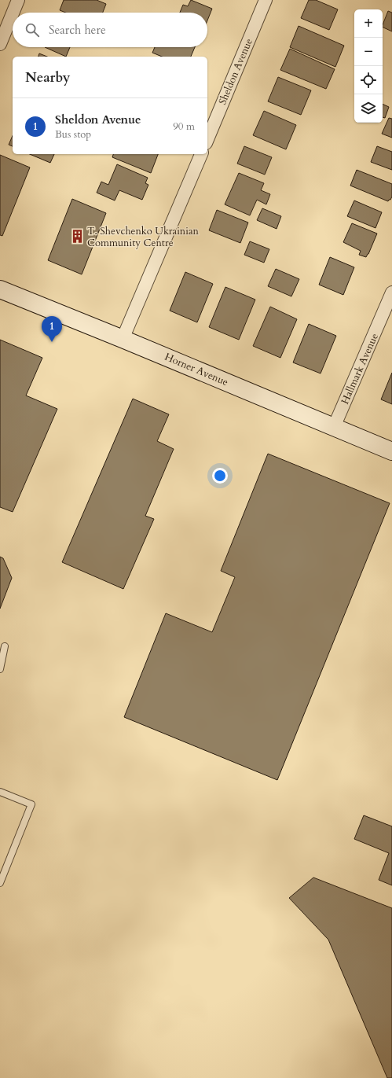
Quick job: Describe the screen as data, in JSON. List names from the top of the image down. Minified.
{"streets":{"main road":["Horner Avenue"],"street":["Sheldon Avenue","Hallmark Avenue"]},"crossings":[["Hallmark Avenue","Horner Avenue"]],"places":{"building":["T. Shevchenko Ukrainian Community Centre"]},"page":{"map_buttons":["+","−"],"search":"Search here","heading":"Nearby","list":[{"mark":"1","name":"Sheldon Avenue","note":"Bus stop","value":"90 m"}],"pins":"1"}}
